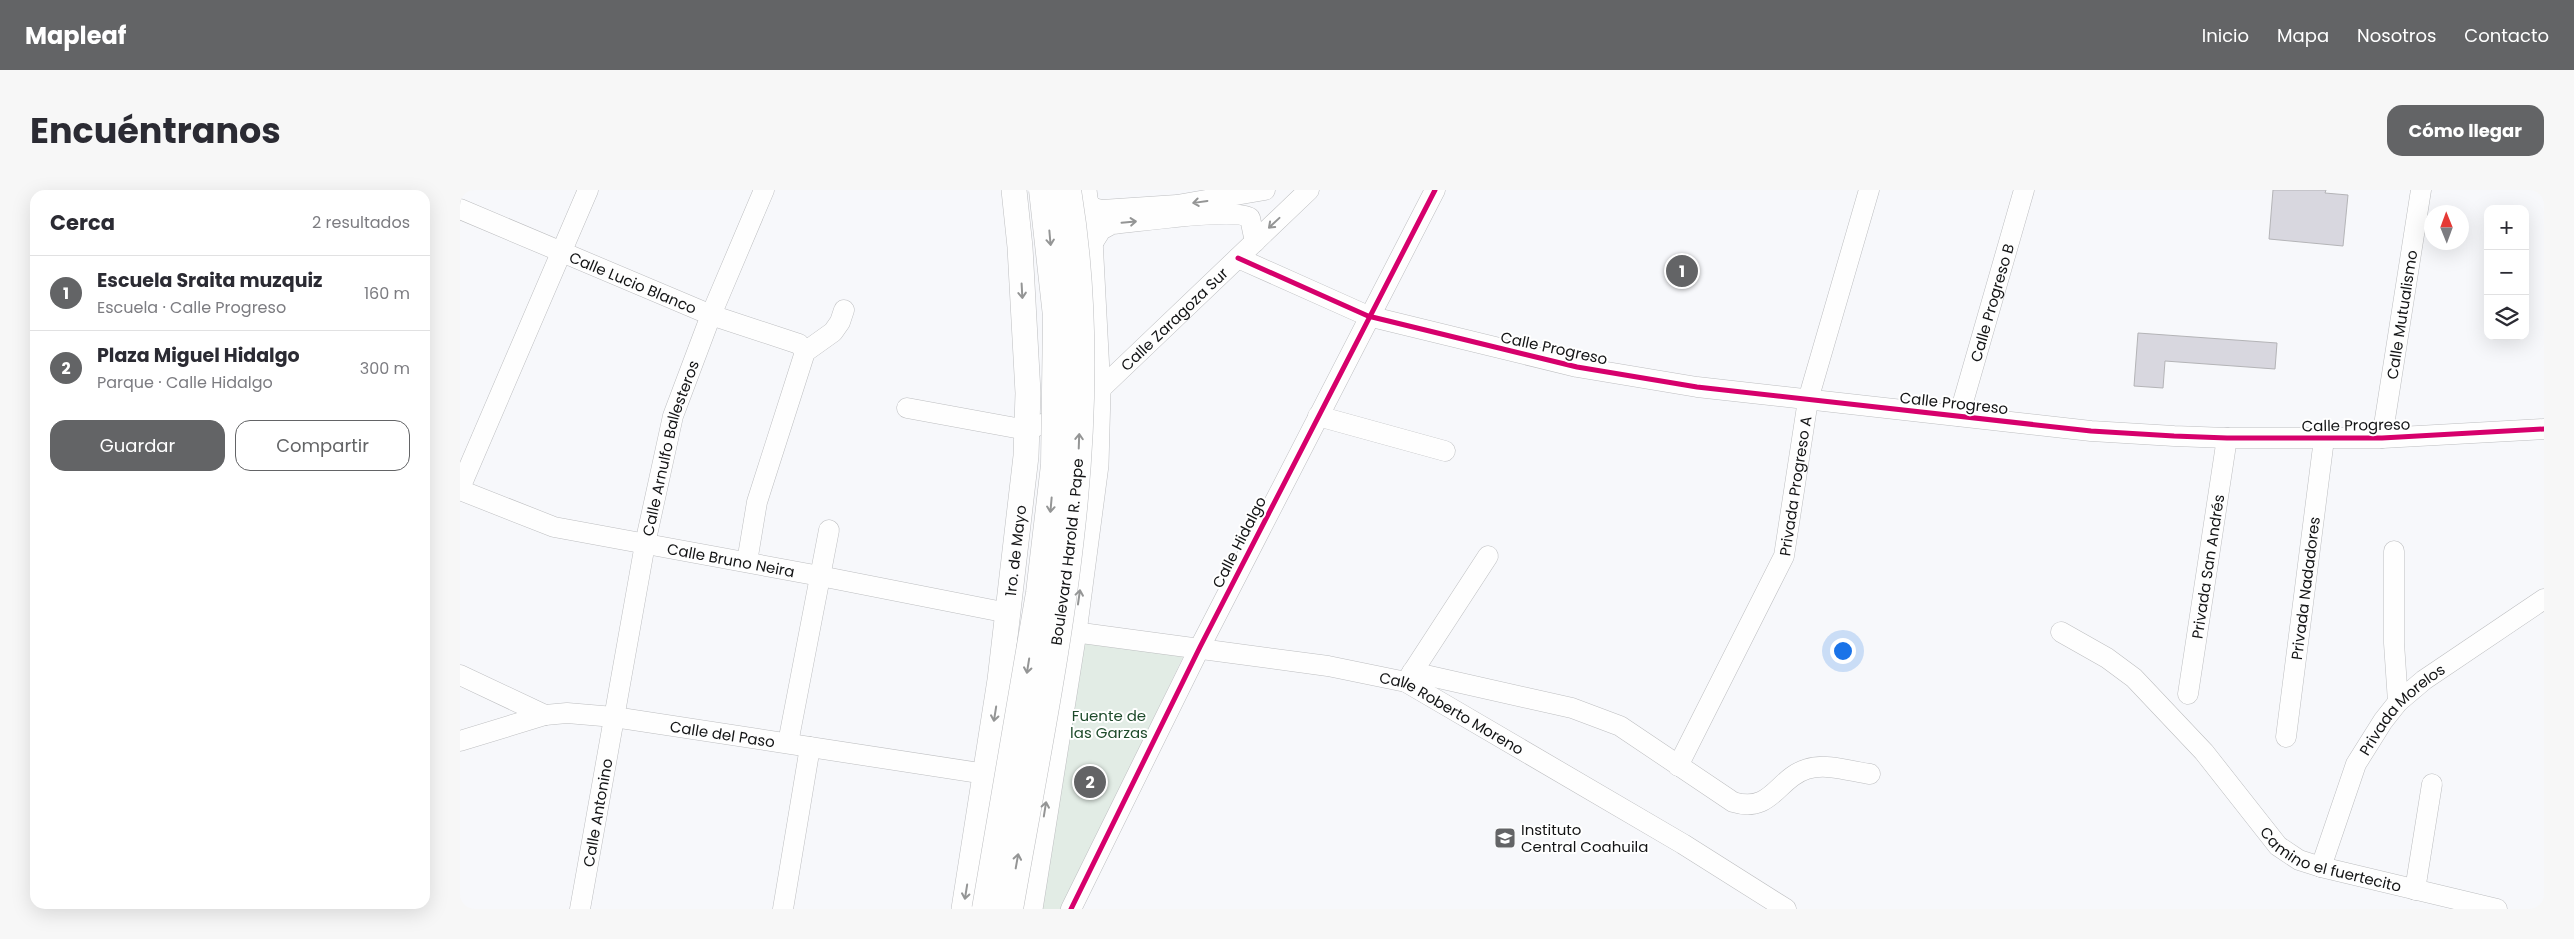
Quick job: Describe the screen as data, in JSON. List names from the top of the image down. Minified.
{"streets":{"highway":["Boulevard Harold R. Pape"],"main road":["1ro. de Mayo"],"street":["Calle Lucio Blanco","Calle Progreso B","Calle Mutualismo","Calle Zaragoza Sur","Calle Progreso","Calle Arnulfo Ballesteros","Privada Progreso A","Calle Hidalgo","Calle Bruno Neira","Privada San Andrés","Privada Nadadores","Privada Morelos","Calle Roberto Moreno","Calle del Paso","Calle Antonino","Camino el fuertecito"]},"crossings":[["Calle Lucio Blanco","Calle Arnulfo Ballesteros"],["Calle Progreso B","Calle Progreso"],["Calle Mutualismo","Calle Progreso"],["Calle Zaragoza Sur","Calle Progreso"],["Calle Zaragoza Sur","1ro. de Mayo"],["Calle Progreso","Privada Progreso A"],["Calle Progreso","Calle Hidalgo"],["Calle Progreso","Privada San Andrés"],["Calle Progreso","Privada Nadadores"],["Calle Arnulfo Ballesteros","Calle Bruno Neira"],["Calle Arnulfo Ballesteros","Calle del Paso"],["Calle Arnulfo Ballesteros","Calle Antonino"],["Calle Hidalgo","Calle Roberto Moreno"],["1ro. de Mayo","Calle Bruno Neira"],["1ro. de Mayo","Calle del Paso"],["Privada Morelos","Camino el fuertecito"],["Calle del Paso","Calle Antonino"]],"parks":["Fuente de las Garzas"],"places":{"school or university":["Instituto Central Coahuila"]},"north":"top","page":{"header":"Mapleaf","nav":["Inicio","Mapa","Nosotros","Contacto"],"title":"Encuéntranos","buttons":["Cómo llegar",["Guardar","Compartir"]],"heading":["Cerca","2 resultados"],"map_buttons":["+","−"],"pins":["1","2"],"list":[{"mark":"1","name":"Escuela Sraita muzquiz","note":"Escuela · Calle Progreso","value":"160 m"},{"mark":"2","name":"Plaza Miguel Hidalgo","note":"Parque · Calle Hidalgo","value":"300 m"}]}}
